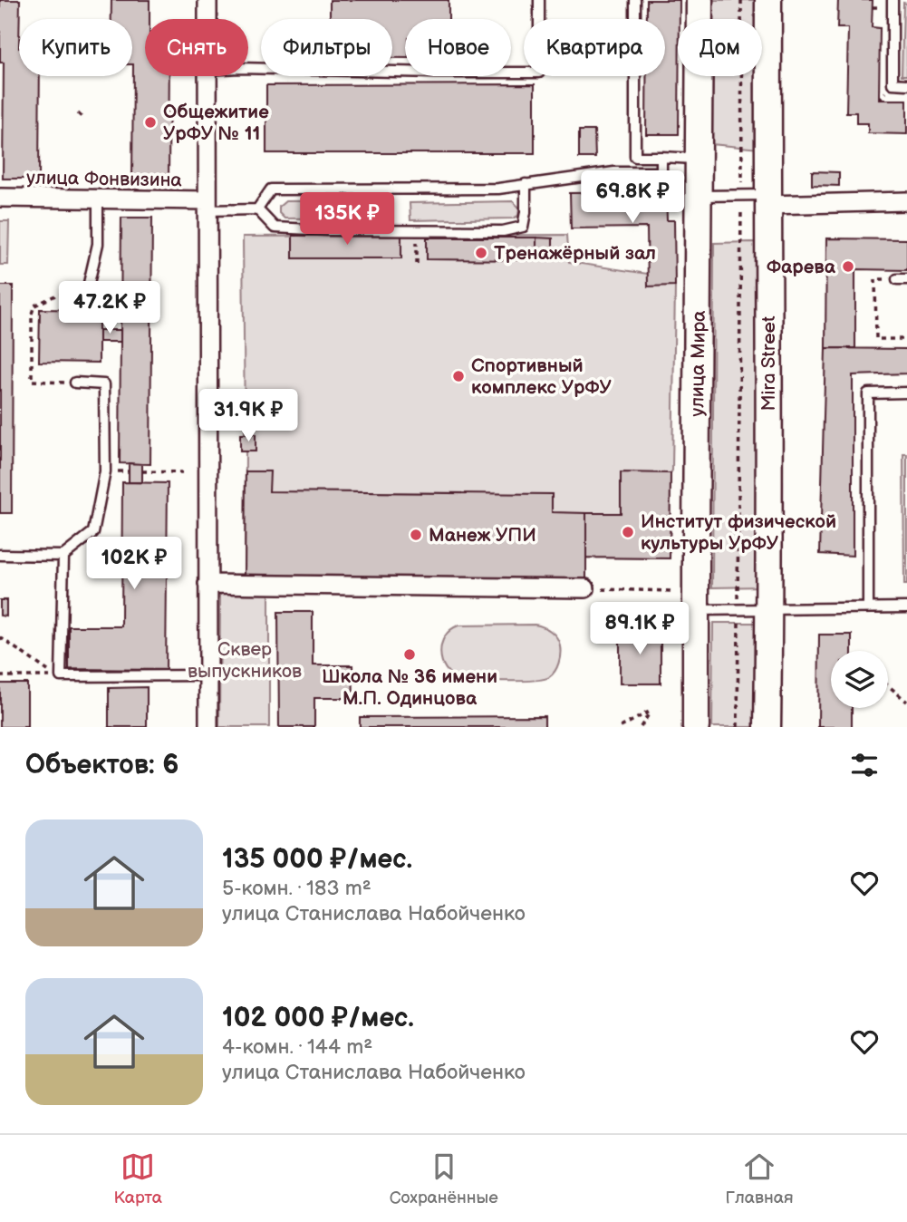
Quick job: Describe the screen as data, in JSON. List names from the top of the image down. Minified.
{"streets":{"street":["улица Фонвизина","улица Мира","Mira Street"]},"parks":["Сквер выпускников"],"places":["Общежитие УрФУ № 11","Тренажёрный зал","Фарева","Спортивный комплекс УрФУ","Институт физической культуры УрФУ","Манеж УПИ","Школа № 36 имени М.П. Одинцова"],"page":{"chip":["Купить","Снять","Фильтры","Новое","Квартира","Дом"],"price":["69.8K ₽","135K ₽","47.2K ₽","31.9K ₽","102K ₽","89.1K ₽"],"heading":"Объектов: 6","list":[{"name":"135 000 ₽/мес.","note":"5-комн. · 183 m² · улица Станислава Набойченко"},{"name":"102 000 ₽/мес.","note":"4-комн. · 144 m² · улица Станислава Набойченко"}],"tabs":["Карта","Сохранённые","Главная"]}}
